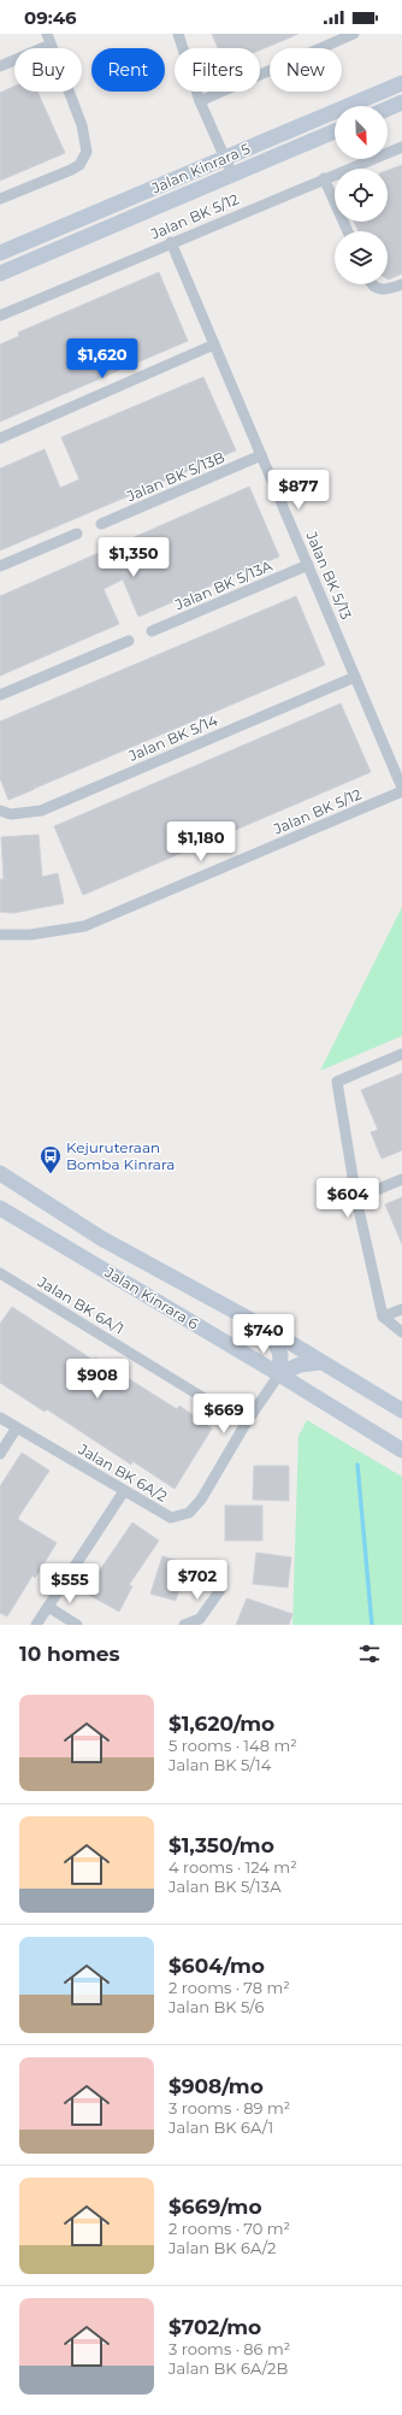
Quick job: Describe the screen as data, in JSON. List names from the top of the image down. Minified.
{"streets":{"main road":["Jalan Kinrara 5","Jalan Kinrara 6"],"street":["Jalan BK 5/12","Jalan BK 5/13B","Jalan BK 5/13","Jalan BK 5/13A","Jalan BK 5/14","Jalan BK 6A/1","Jalan BK 6A/2"]},"crossings":[["Jalan BK 5/12","Jalan BK 5/13"],["Jalan BK 5/13B","Jalan BK 5/13"],["Jalan BK 5/13","Jalan BK 5/13A"],["Jalan BK 5/13","Jalan BK 5/14"],["Jalan Kinrara 6","Jalan BK 6A/2"],["Jalan BK 6A/1","Jalan BK 6A/2"]],"places":{"bus stop":["Kejuruteraan Bomba Kinrara"]},"north":"bottom right","page":{"status":"09:46","chip":["Buy","Rent","Filters","New"],"price":["$1,620","$877","$1,350","$1,180","$604","$740","$908","$669","$702","$555"],"heading":"10 homes","list":[{"name":"$1,620/mo","note":"5 rooms · 148 m² · Jalan BK 5/14"},{"name":"$1,350/mo","note":"4 rooms · 124 m² · Jalan BK 5/13A"},{"name":"$604/mo","note":"2 rooms · 78 m² · Jalan BK 5/6"},{"name":"$908/mo","note":"3 rooms · 89 m² · Jalan BK 6A/1"},{"name":"$669/mo","note":"2 rooms · 70 m² · Jalan BK 6A/2"},{"name":"$702/mo","note":"3 rooms · 86 m² · Jalan BK 6A/2B"}]}}
